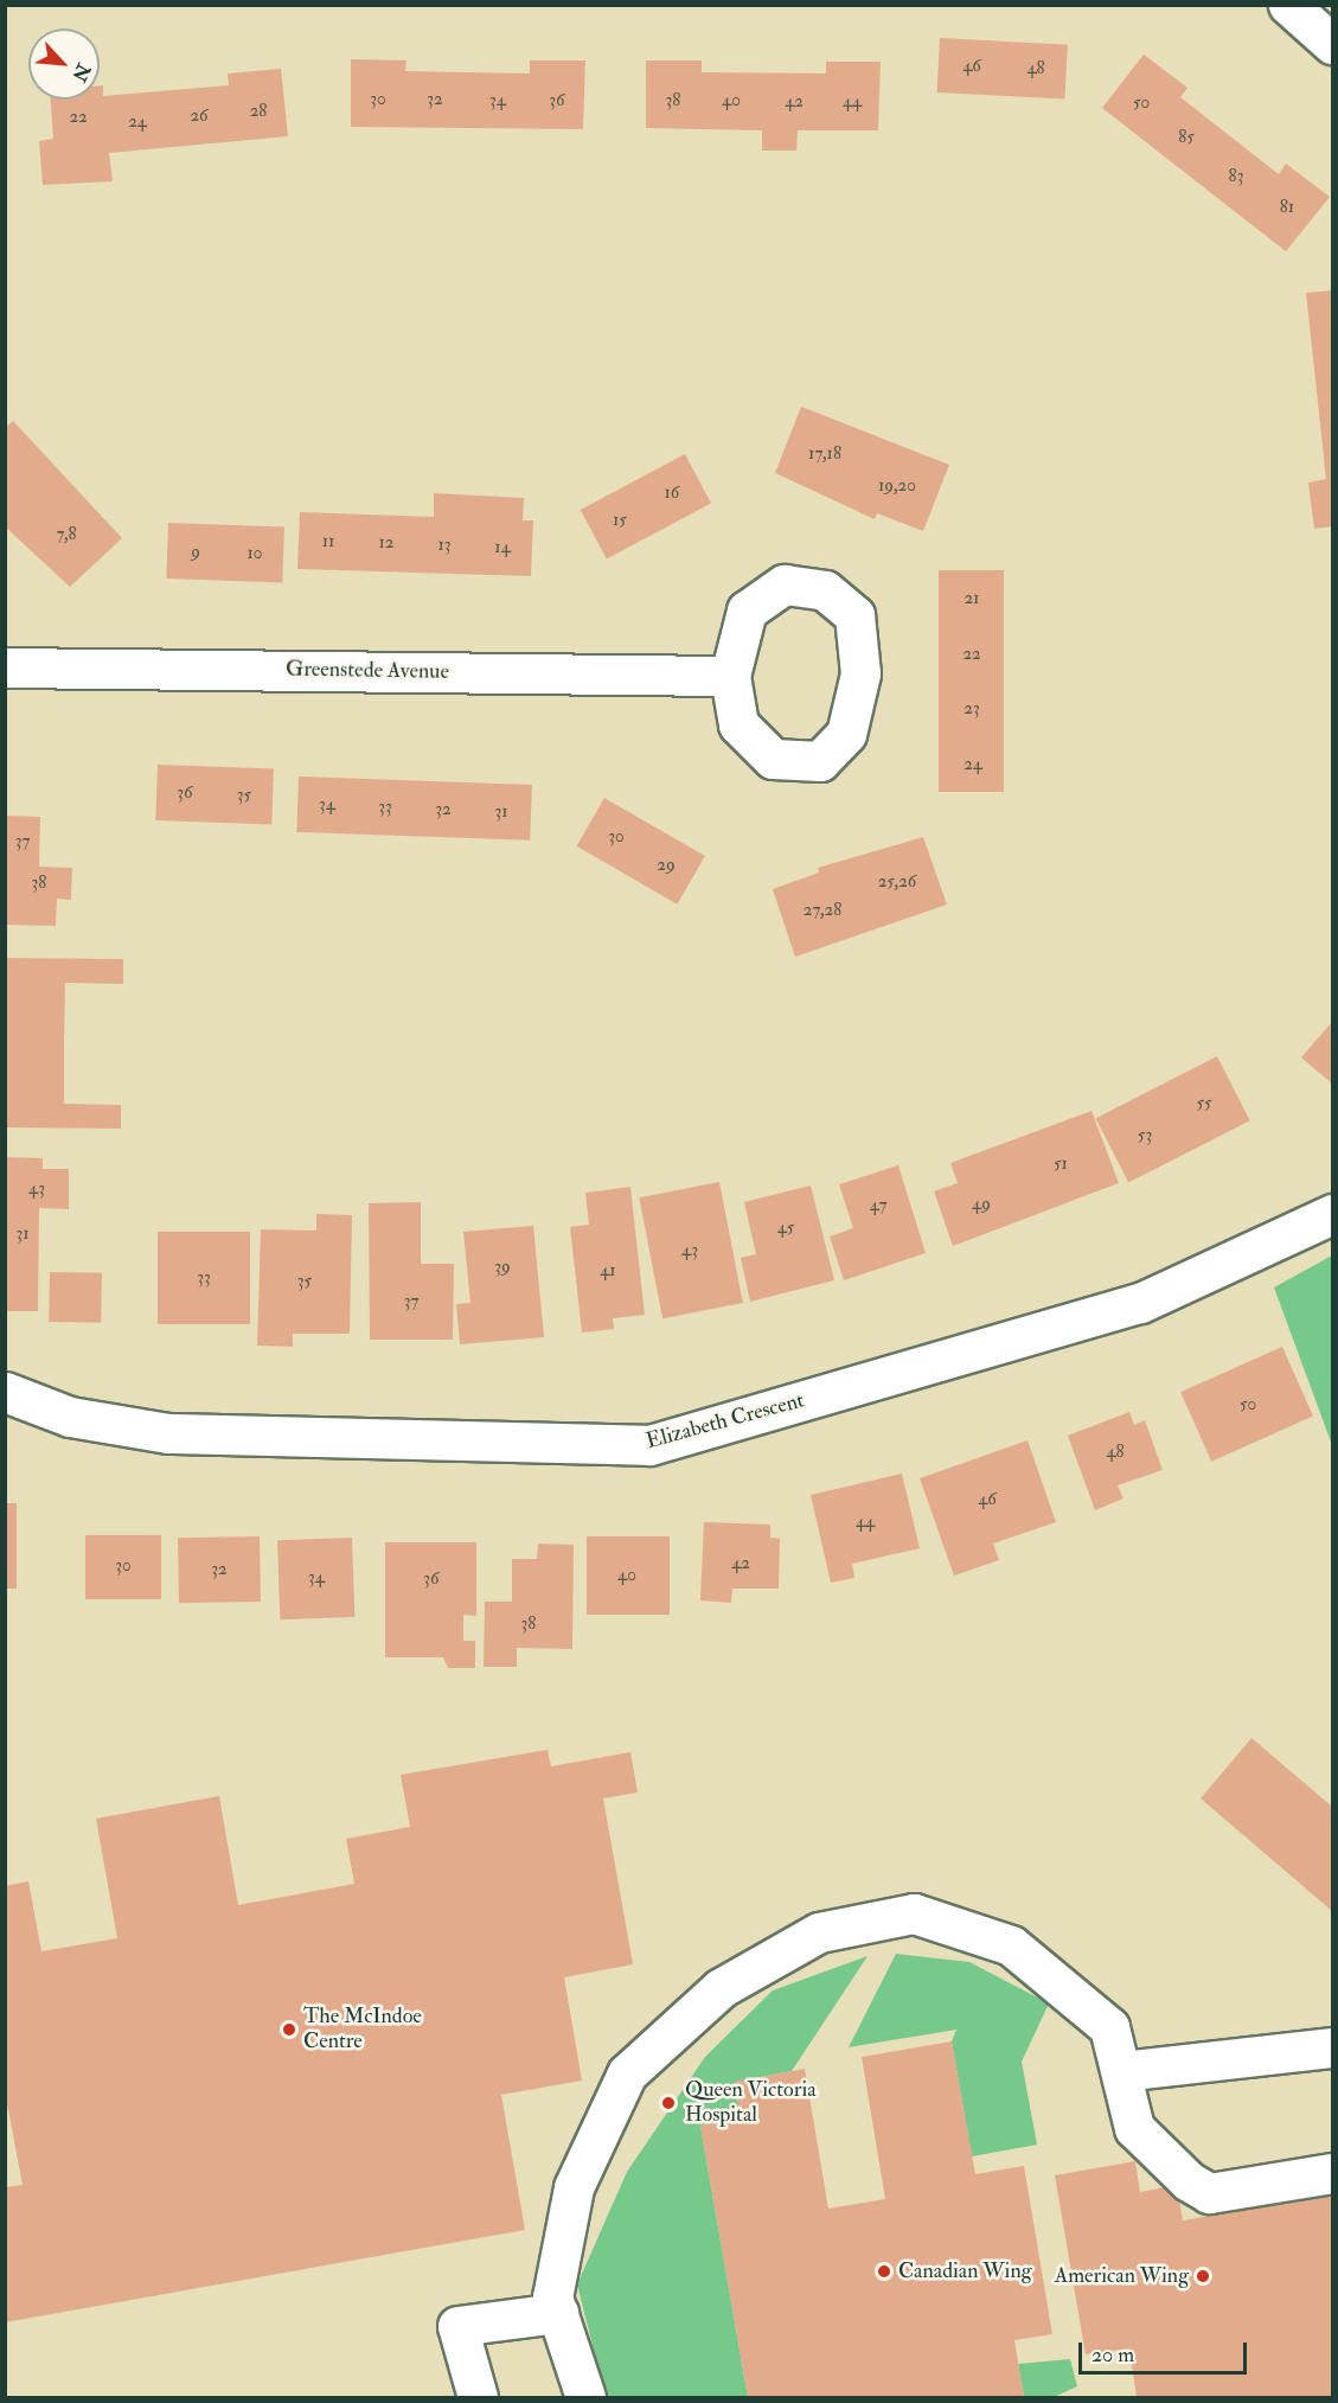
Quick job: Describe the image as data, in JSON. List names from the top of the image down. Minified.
{"streets":{"street":["Greenstede Avenue","Elizabeth Crescent"]},"places":["The McIndoe Centre","Queen Victoria Hospital","Canadian Wing","American Wing"],"house_numbers":["46","48","30","32","34","36","38","40","42","44","50","28","26","22","24","85","83","81","17,18","19,20","16","15","7,8","11","12","13","14","9","10","21","22","23","24","36","35","34","33","32","31","30","37","29","25,26","38","27,28","55","53","51","43","49","47","45","31","43","39","41","33","35","37","50","48","46","44","42","30","32","40","34","36","38"],"scale_bar":"20 m","north":"bottom right"}
